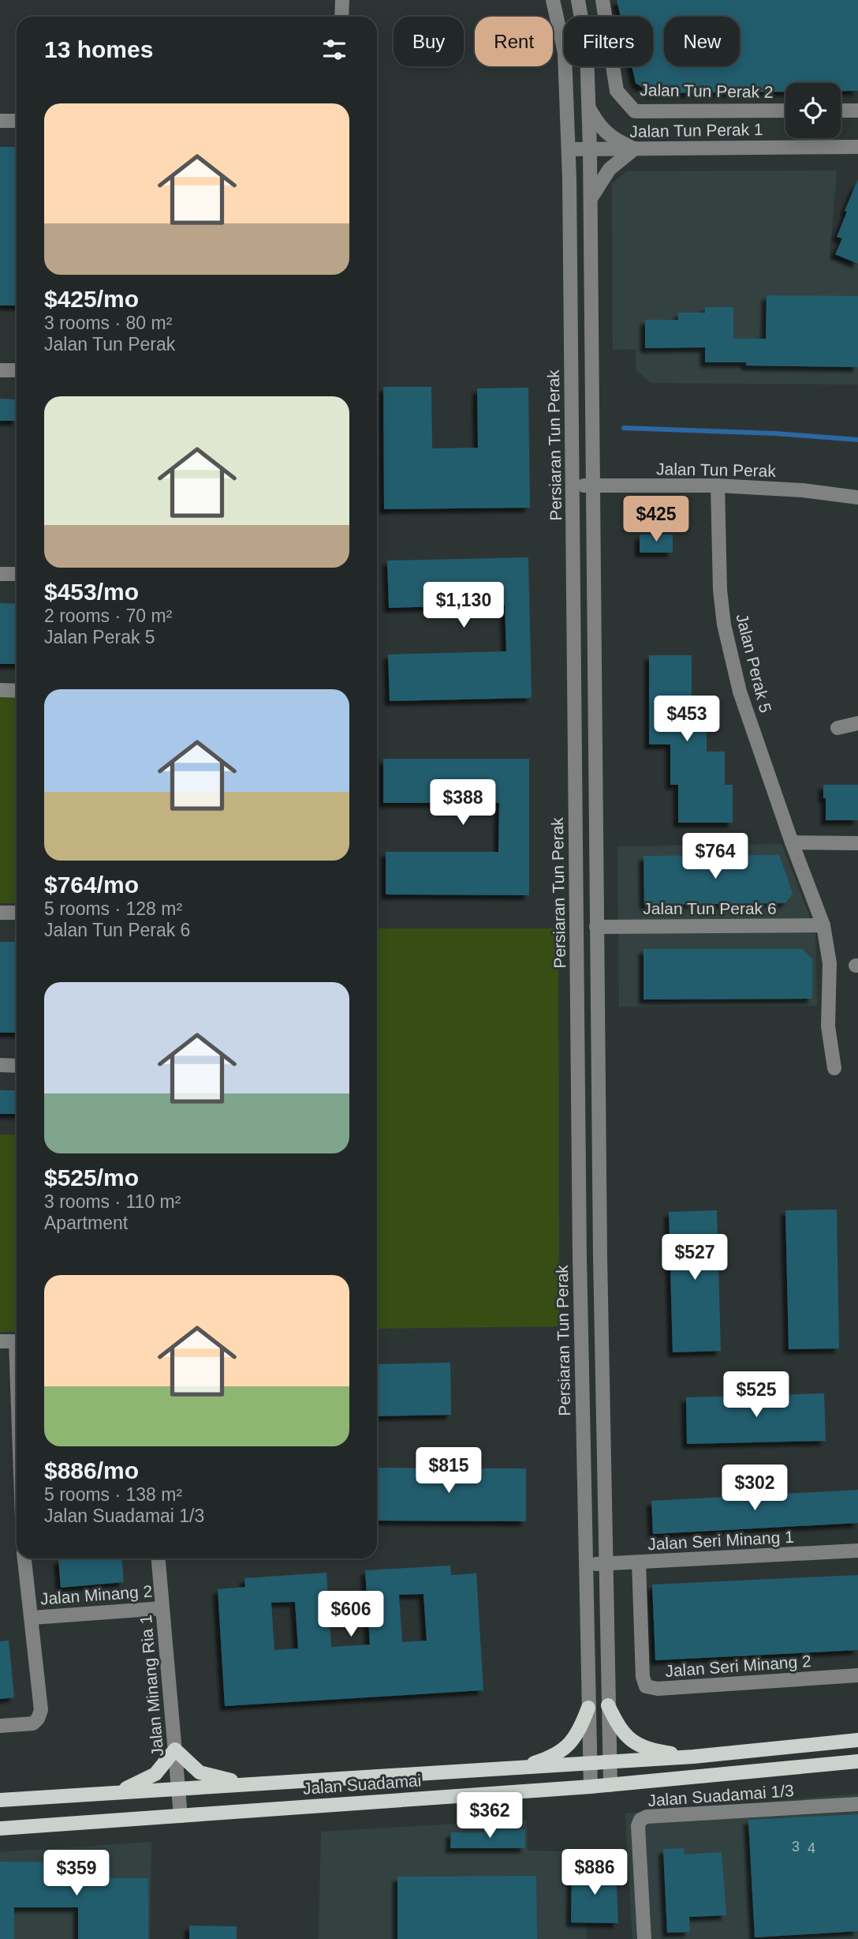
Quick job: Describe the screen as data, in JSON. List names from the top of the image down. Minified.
{"streets":{"main road":["Jalan Suadamai"],"street":["Jalan Tun Perak 2","Jalan Tun Perak 1","Persiaran Tun Perak","Jalan Tun Perak","Jalan Perak 5","Jalan Tun Perak 6","Jalan Seri Minang 1","Jalan Minang 2","Jalan Seri Minang 2","Jalan Minang Ria 1","Jalan Suadamai 1/3"]},"crossings":[["Jalan Tun Perak 1","Persiaran Tun Perak"],["Persiaran Tun Perak","Jalan Tun Perak"],["Persiaran Tun Perak","Jalan Seri Minang 1"],["Persiaran Tun Perak","Jalan Suadamai"],["Jalan Tun Perak","Jalan Perak 5"],["Jalan Perak 5","Jalan Tun Perak 6"],["Jalan Seri Minang 1","Jalan Seri Minang 2"],["Jalan Minang 2","Jalan Minang Ria 1"],["Jalan Minang Ria 1","Jalan Suadamai"]],"house_numbers":["3","4"],"page":{"chip":["Buy","Rent","Filters","New"],"heading":"13 homes","list":[{"name":"$425/mo","note":"3 rooms · 80 m² · Jalan Tun Perak"},{"name":"$453/mo","note":"2 rooms · 70 m² · Jalan Perak 5"},{"name":"$764/mo","note":"5 rooms · 128 m² · Jalan Tun Perak 6"},{"name":"$525/mo","note":"3 rooms · 110 m² · Apartment"},{"name":"$886/mo","note":"5 rooms · 138 m² · Jalan Suadamai 1/3"}],"price":["$425","$1,130","$453","$388","$764","$527","$525","$815","$302","$606","$362","$886","$359"]}}
